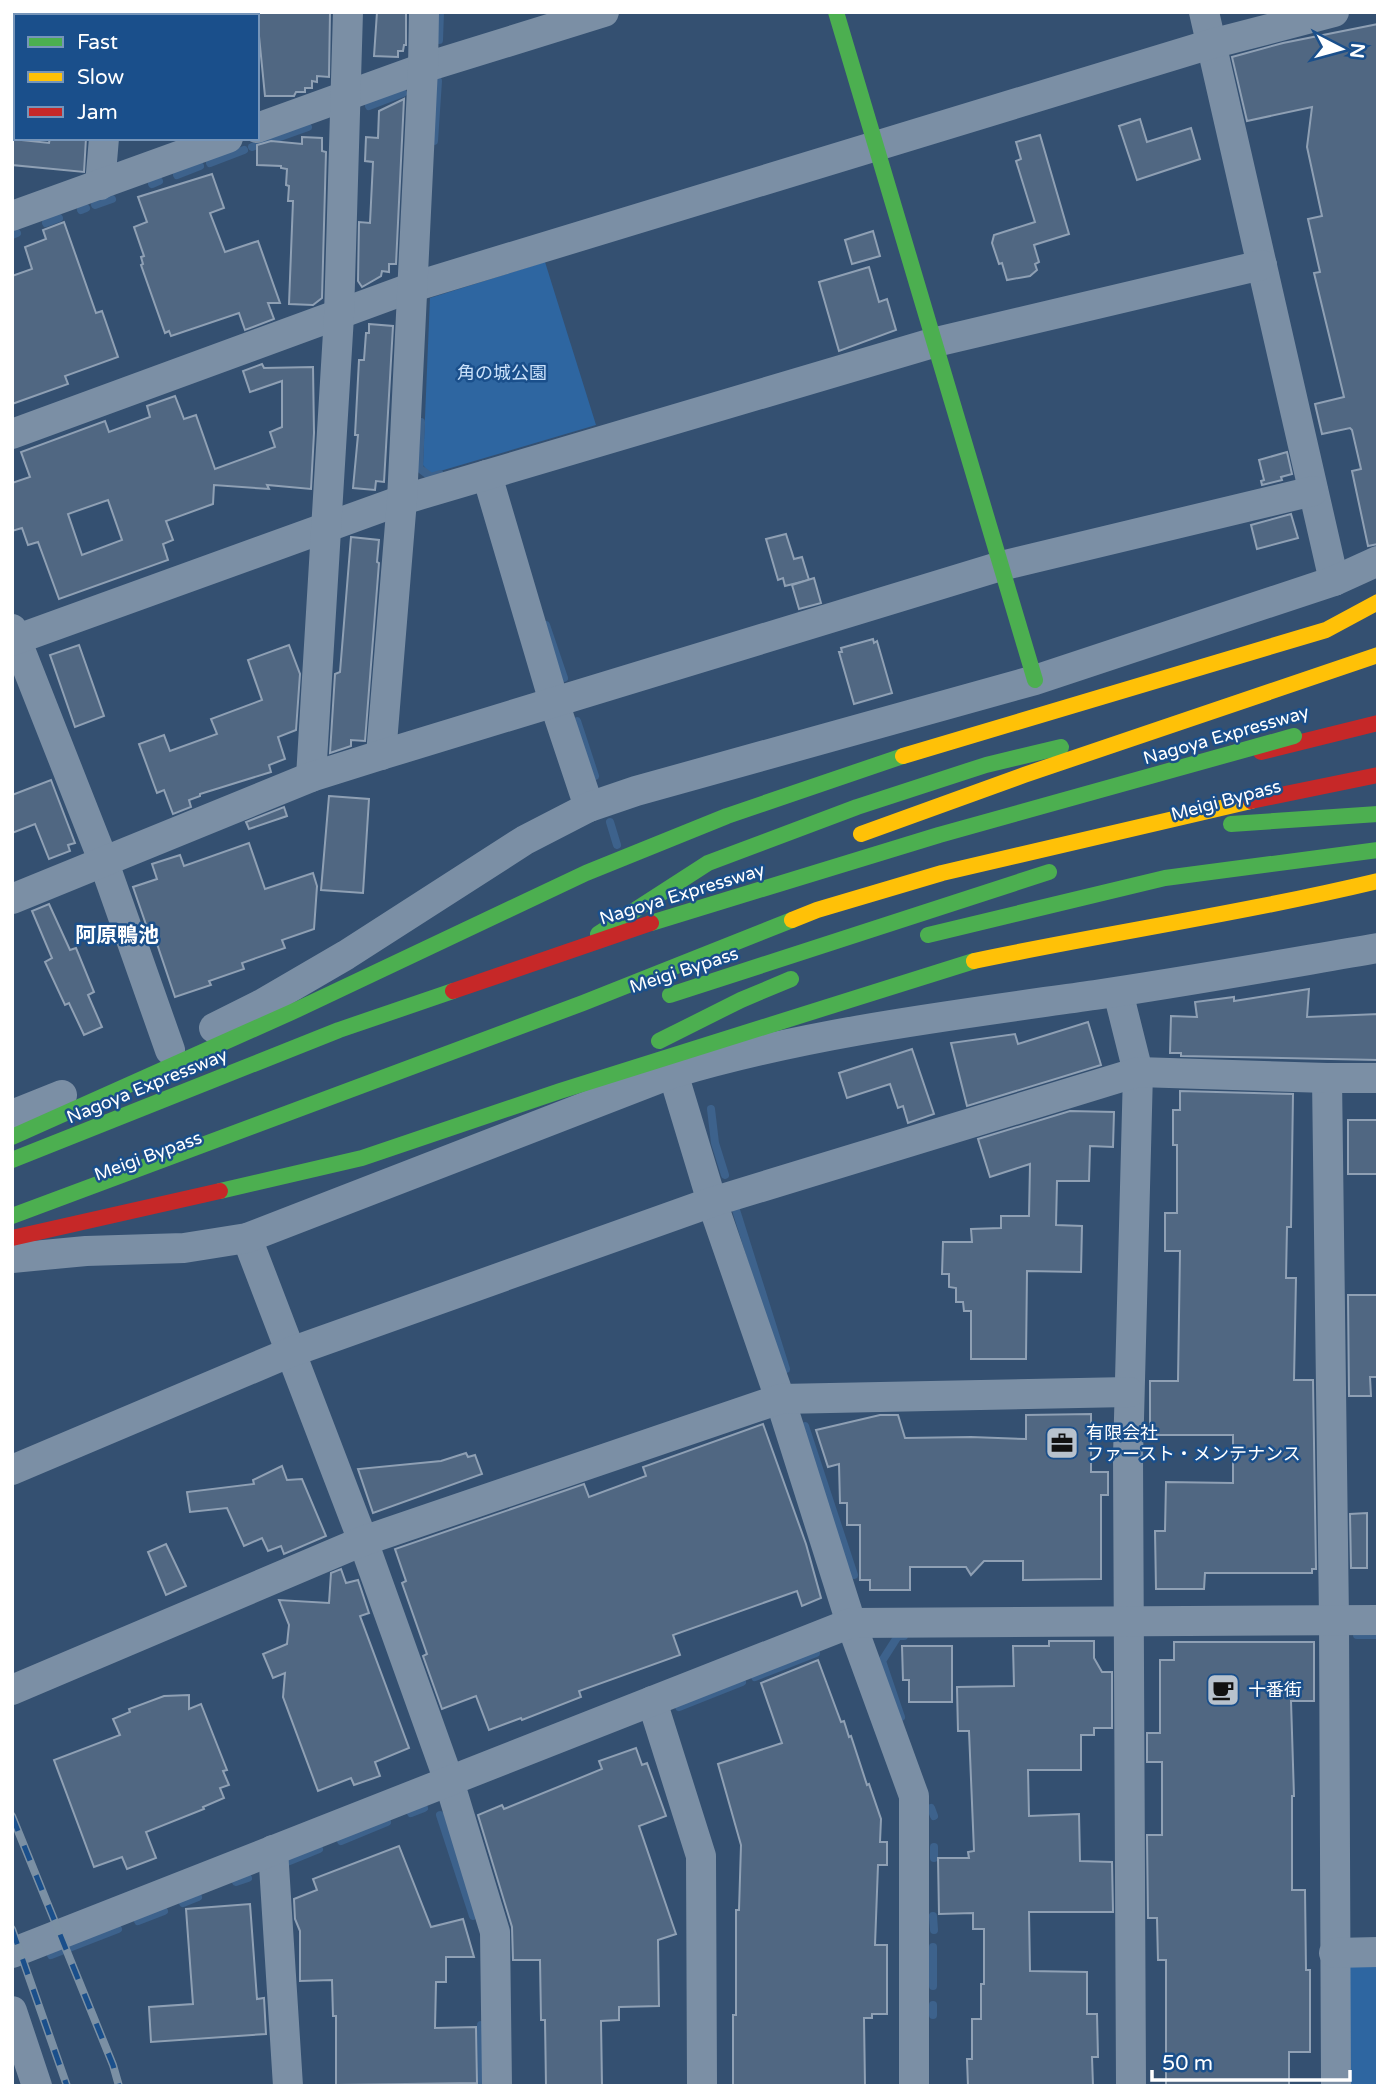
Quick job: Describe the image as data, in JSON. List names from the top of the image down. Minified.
{"streets":{"main road":["Nagoya Expressway","Meigi Bypass"]},"crossings":[["Nagoya Expressway","Meigi Bypass"]],"districts":["阿原鴨池"],"parks":["角の城公園"],"places":{"office":["有限会社 ファースト・メンテナンス"],"cafe":["十番街"]},"legend":["Fast","Slow","Jam"],"scale_bar":"50 m","north":"right"}
